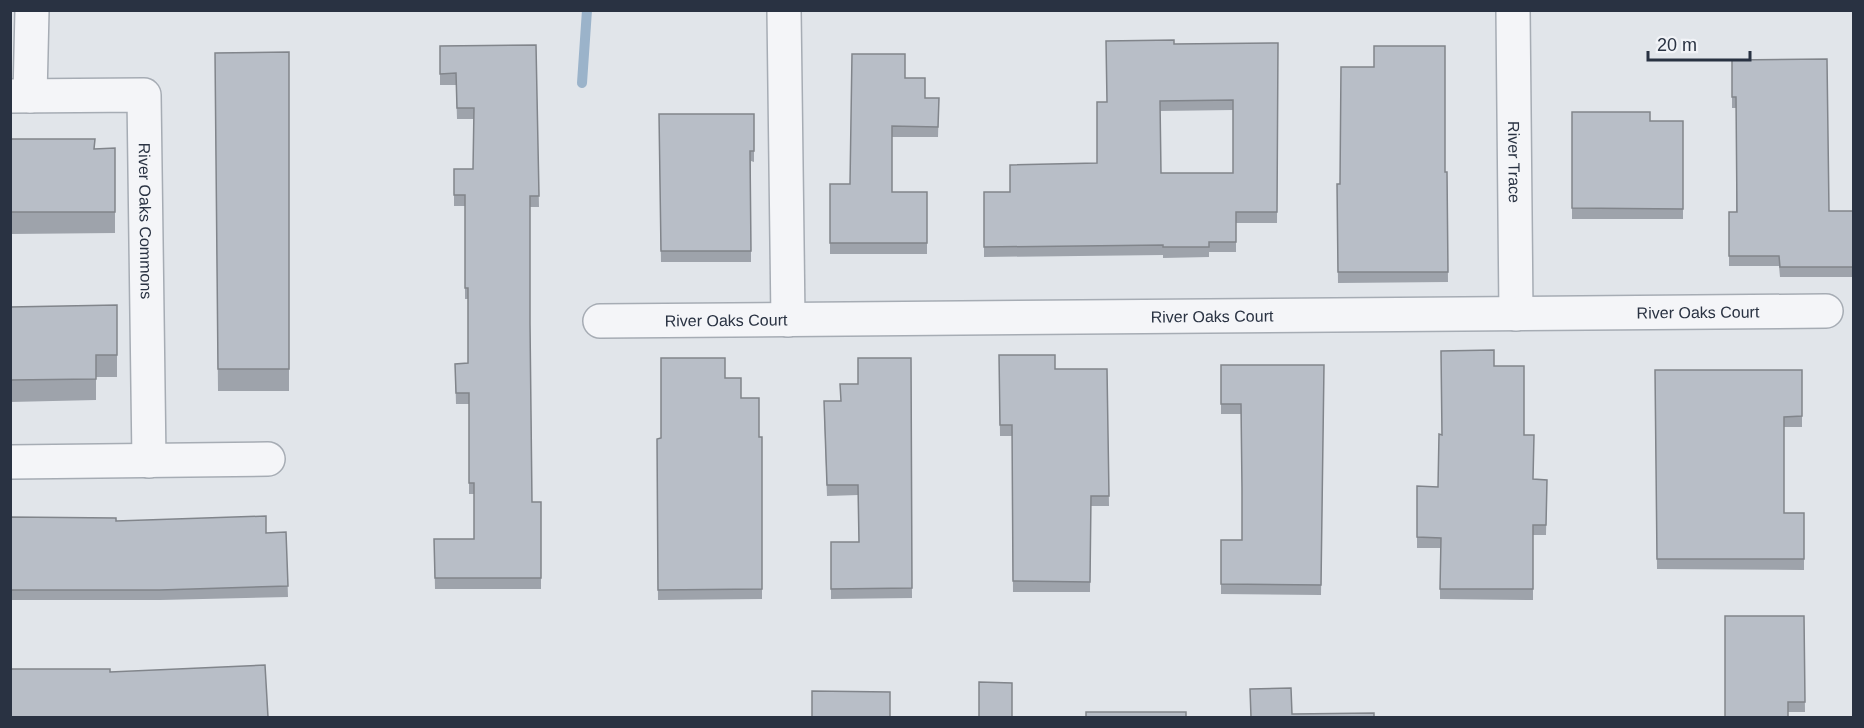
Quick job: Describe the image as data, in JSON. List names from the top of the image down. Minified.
{"streets":{"street":["River Trace","River Oaks Commons","River Oaks Court"]},"crossings":[["River Trace","River Oaks Court"]],"scale_bar":"20 m"}
